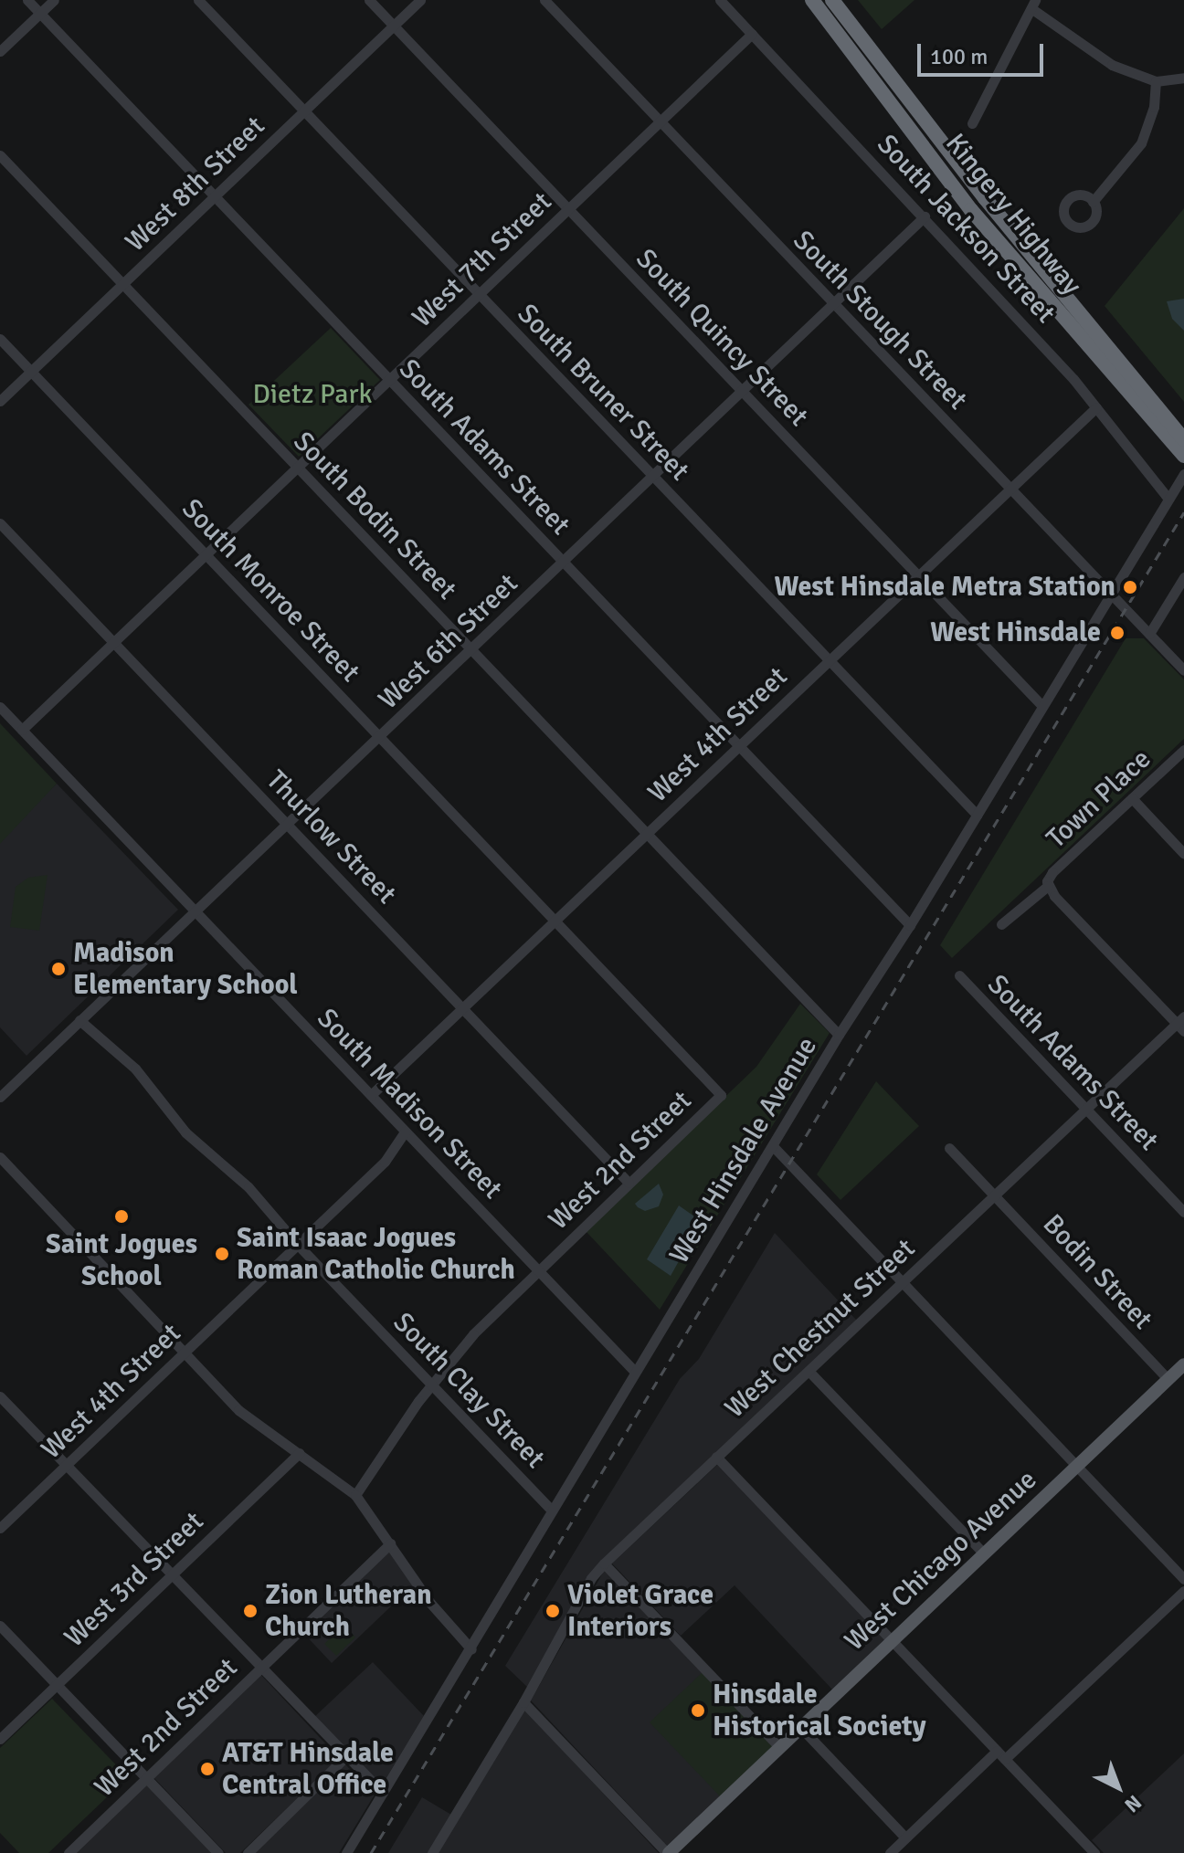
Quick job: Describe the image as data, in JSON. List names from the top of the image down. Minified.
{"streets":{"highway":["Kingery Highway"],"main road":["West Chicago Avenue"],"street":["West 8th Street","South Jackson Street","West 7th Street","South Stough Street","South Quincy Street","South Bruner Street","South Adams Street","South Bodin Street","South Monroe Street","West 6th Street","West 4th Street","Town Place","Thurlow Street","South Madison Street","West Hinsdale Avenue","West 2nd Street","Bodin Street","West Chestnut Street","South Clay Street","West 3rd Street"]},"crossings":[["West 8th Street","South Quincy Street"],["West 8th Street","South Bruner Street"],["West 8th Street","South Adams Street"],["West 8th Street","South Bodin Street"],["West 8th Street","South Monroe Street"],["South Jackson Street","West 7th Street"],["South Jackson Street","West 6th Street"],["South Jackson Street","West 4th Street"],["South Jackson Street","West Hinsdale Avenue"],["West 7th Street","South Stough Street"],["West 7th Street","South Quincy Street"],["West 7th Street","South Bruner Street"],["West 7th Street","South Adams Street"],["West 7th Street","South Bodin Street"],["West 7th Street","South Monroe Street"],["West 7th Street","Thurlow Street"],["West 7th Street","South Madison Street"],["South Stough Street","West 6th Street"],["South Stough Street","West 4th Street"],["South Stough Street","West Hinsdale Avenue"],["South Quincy Street","West 6th Street"],["South Quincy Street","West 4th Street"],["South Quincy Street","West Hinsdale Avenue"],["South Bruner Street","West 6th Street"],["South Bruner Street","West 4th Street"],["South Bruner Street","West Hinsdale Avenue"],["South Adams Street","West 6th Street"],["South Adams Street","West 4th Street"],["South Adams Street","West Hinsdale Avenue"],["South Adams Street","West Chestnut Street"],["South Bodin Street","West 6th Street"],["South Bodin Street","West 4th Street"],["South Bodin Street","West Hinsdale Avenue"],["South Monroe Street","West 6th Street"],["South Monroe Street","West 4th Street"],["South Monroe Street","West 2nd Street"],["West 6th Street","Thurlow Street"],["West 6th Street","South Madison Street"],["West 6th Street","South Clay Street"],["West 4th Street","Thurlow Street"],["West 4th Street","South Madison Street"],["West 4th Street","South Clay Street"],["Thurlow Street","West 2nd Street"],["South Madison Street","West Hinsdale Avenue"],["South Madison Street","West 2nd Street"],["West Hinsdale Avenue","South Clay Street"],["West 2nd Street","South Clay Street"],["Bodin Street","West Chestnut Street"],["Bodin Street","West Chicago Avenue"]],"parks":["Dietz Park"],"places":["West Hinsdale Metra Station","West Hinsdale","Madison Elementary School","Saint Jogues School","Saint Isaac Jogues Roman Catholic Church","Zion Lutheran Church","Violet Grace Interiors","Hinsdale Historical Society","AT&T Hinsdale Central Office"],"scale_bar":"100 m","north":"bottom right"}
